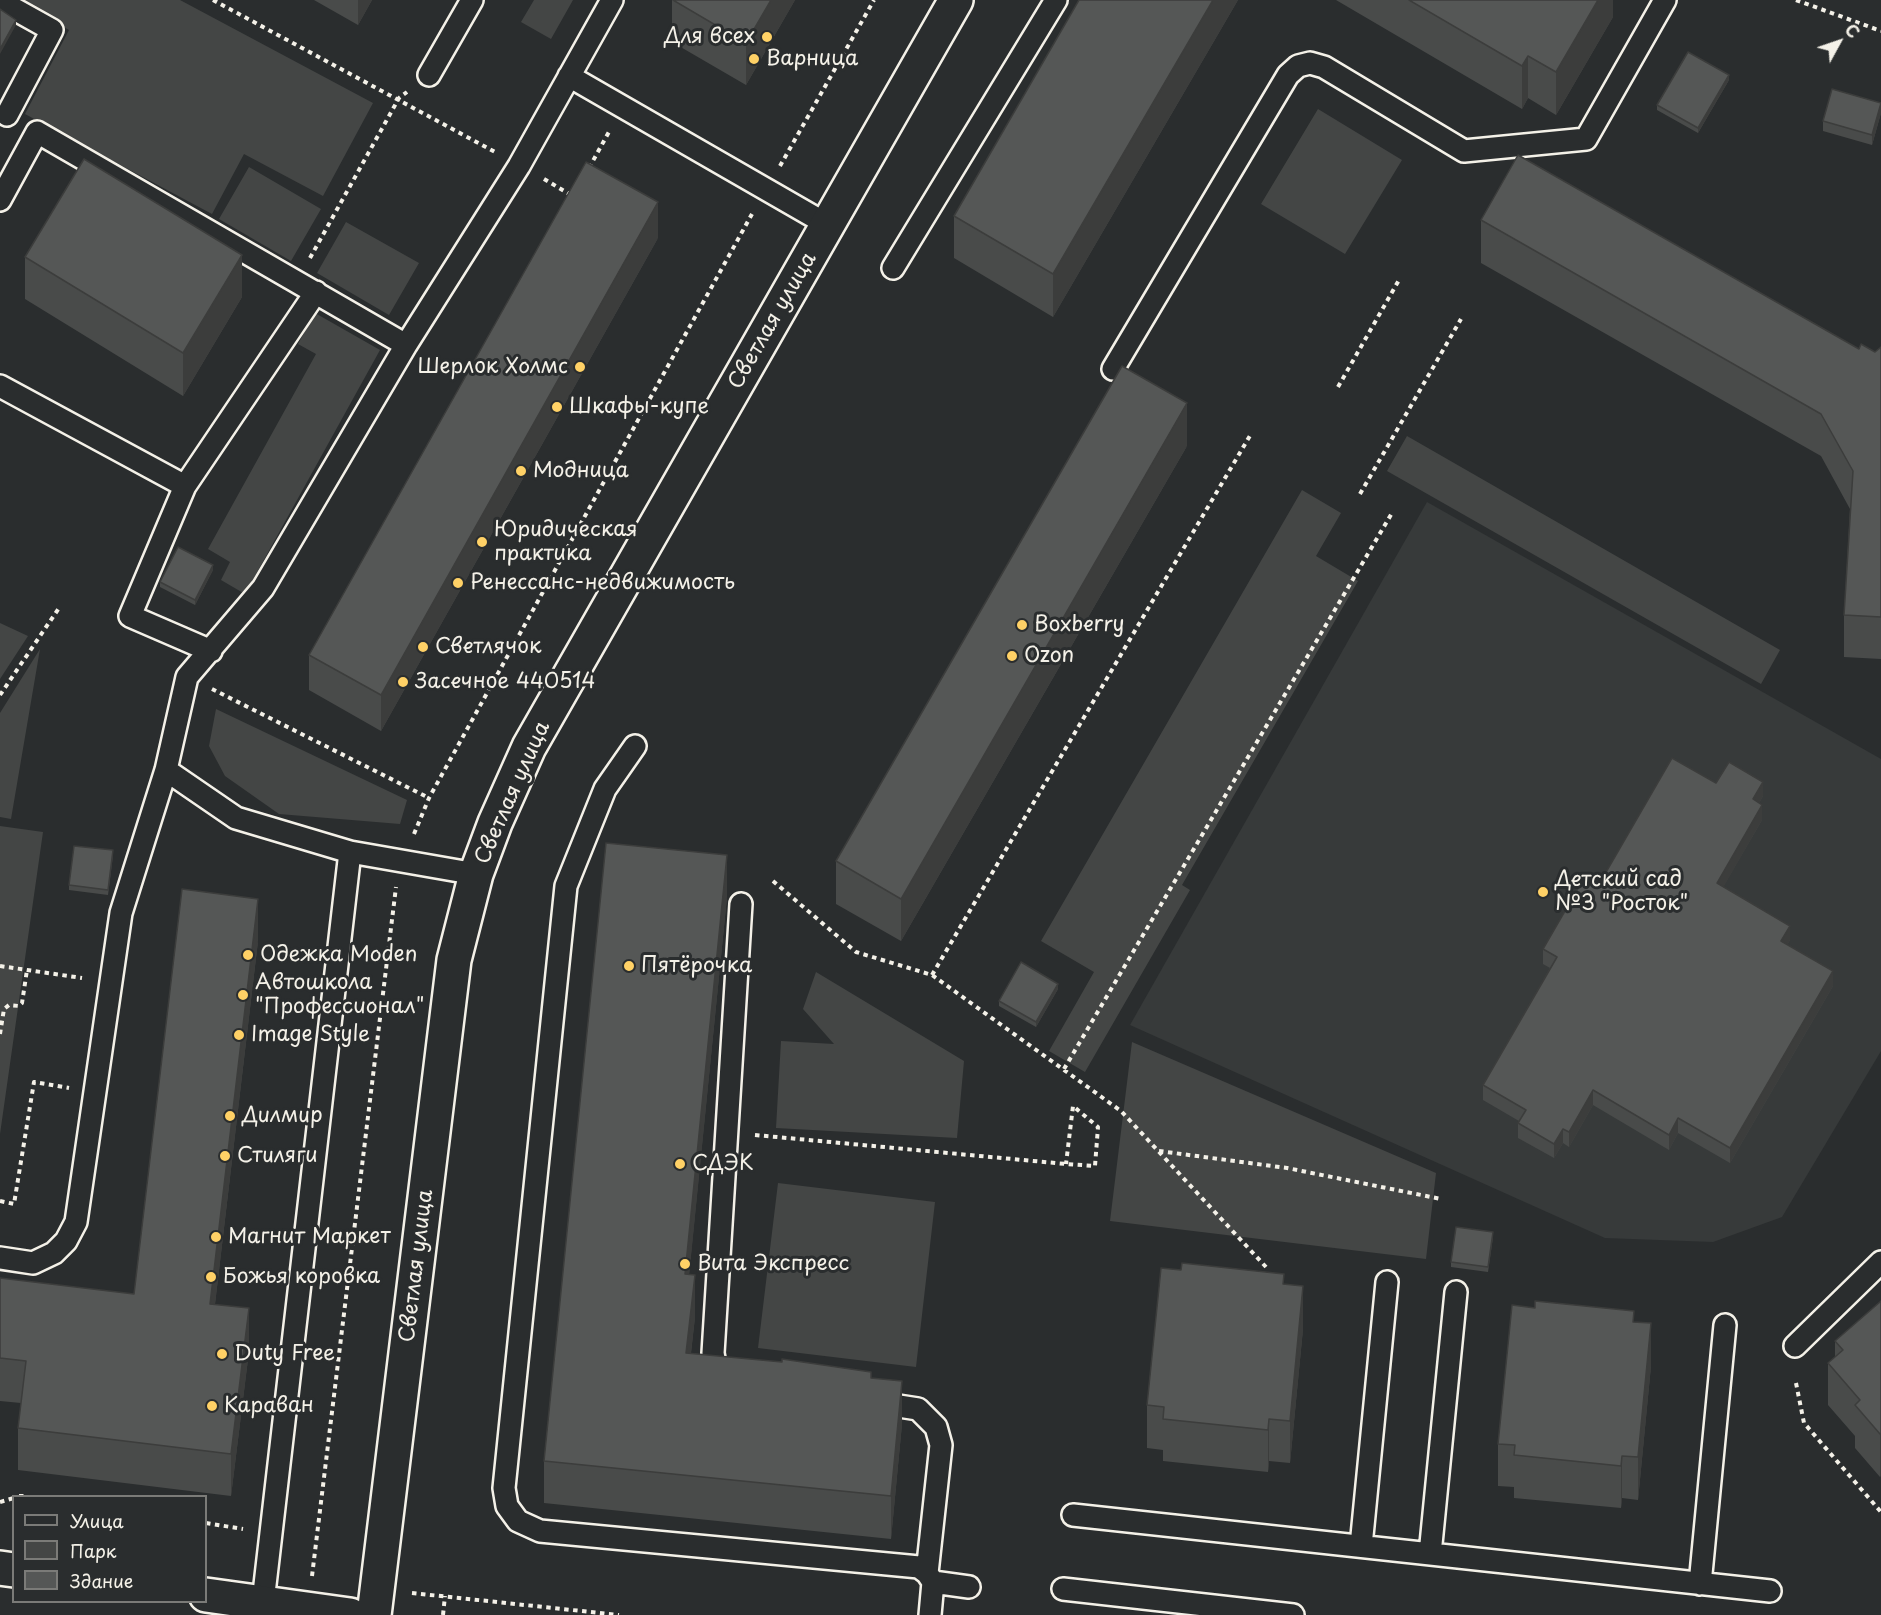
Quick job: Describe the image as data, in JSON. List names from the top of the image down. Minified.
{"streets":{"street":["Светлая улица"]},"places":["Для всех","Варница","Шерлок Холмс","Шкафы-купе","Модница","Юридическая практика","Ренессанс-недвижимость","Boxberry","Светлячок","Ozon","Засечное 440514","Детский сад №3 \"Росток\"","Одежка Moden","Пятёрочка","Автошкола \"Профессионал\"","Image Style","Дилмир","Стиляги","СДЭК","Магнит Маркет","Вита Экспресс","Божья коровка","Duty Free","Караван"],"legend":["Улица","Парк","Здание"],"north":"top right"}
